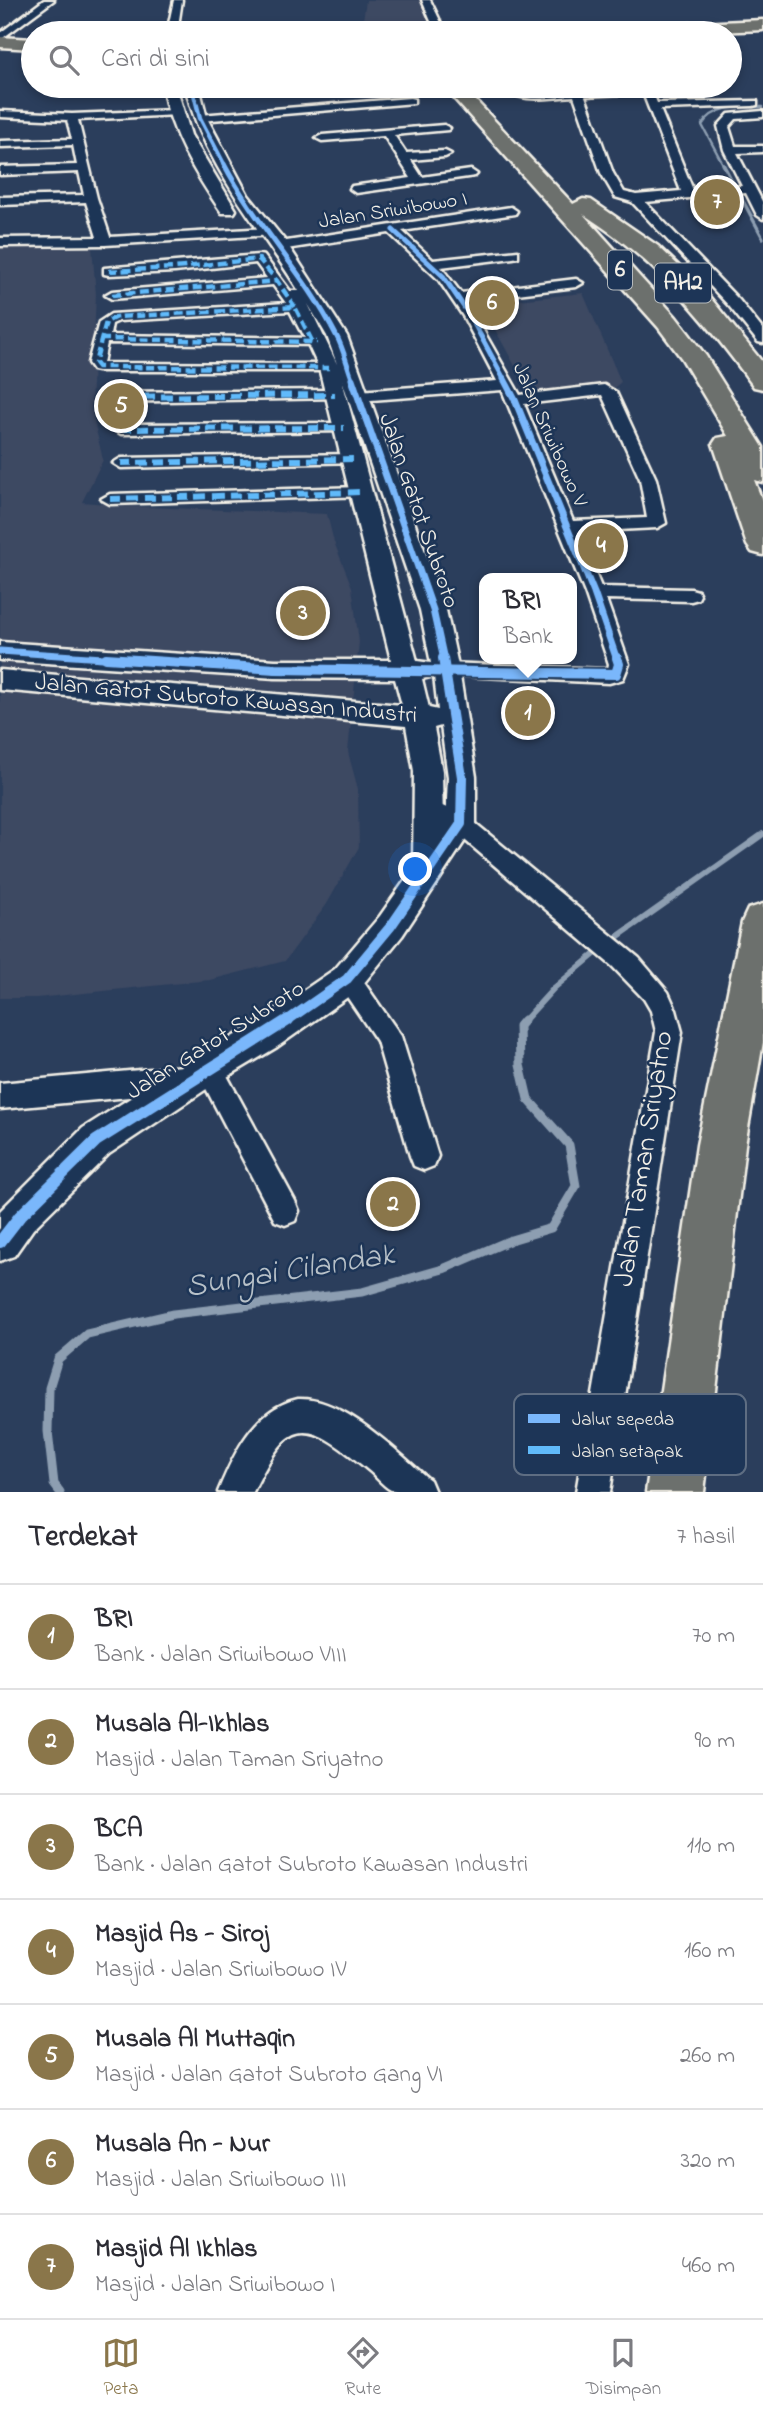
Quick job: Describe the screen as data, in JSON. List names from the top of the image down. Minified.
{"streets":{"highway":["6","AH2"],"street":["Jalan Sriwibowo I","Jalan Sriwibowo V","Jalan Gatot Subroto","Jalan Gatot Subroto Kawasan Industri","Jalan Taman Sriyatno"]},"crossings":[["Jalan Sriwibowo I","Jalan Sriwibowo V"],["Jalan Sriwibowo I","Jalan Gatot Subroto"],["Jalan Sriwibowo V","Jalan Gatot Subroto"],["Jalan Sriwibowo V","Jalan Gatot Subroto Kawasan Industri"],["Jalan Gatot Subroto","Jalan Gatot Subroto Kawasan Industri"],["Jalan Gatot Subroto","Jalan Taman Sriyatno"]],"water":["Sungai Cilandak"],"legend":["Jalur sepeda","Jalan setapak"],"page":{"search":"Cari di sini","pins":["7","6","5","4","3","1","2"],"popup":["BRI","Bank"],"heading":["Terdekat","7 hasil"],"list":[{"mark":"1","name":"BRI","note":"Bank · Jalan Sriwibowo VIII","value":"70 m"},{"mark":"2","name":"Musala Al-Ikhlas","note":"Masjid · Jalan Taman Sriyatno","value":"90 m"},{"mark":"3","name":"BCA","note":"Bank · Jalan Gatot Subroto Kawasan Industri","value":"110 m"},{"mark":"4","name":"Masjid As - Siroj","note":"Masjid · Jalan Sriwibowo IV","value":"160 m"},{"mark":"5","name":"Musala Al Muttaqin","note":"Masjid · Jalan Gatot Subroto Gang VI","value":"260 m"},{"mark":"6","name":"Musala An - Nur","note":"Masjid · Jalan Sriwibowo III","value":"320 m"},{"mark":"7","name":"Masjid Al Ikhlas","note":"Masjid · Jalan Sriwibowo I","value":"460 m"}],"nav":["Peta","Rute","Disimpan"]}}
